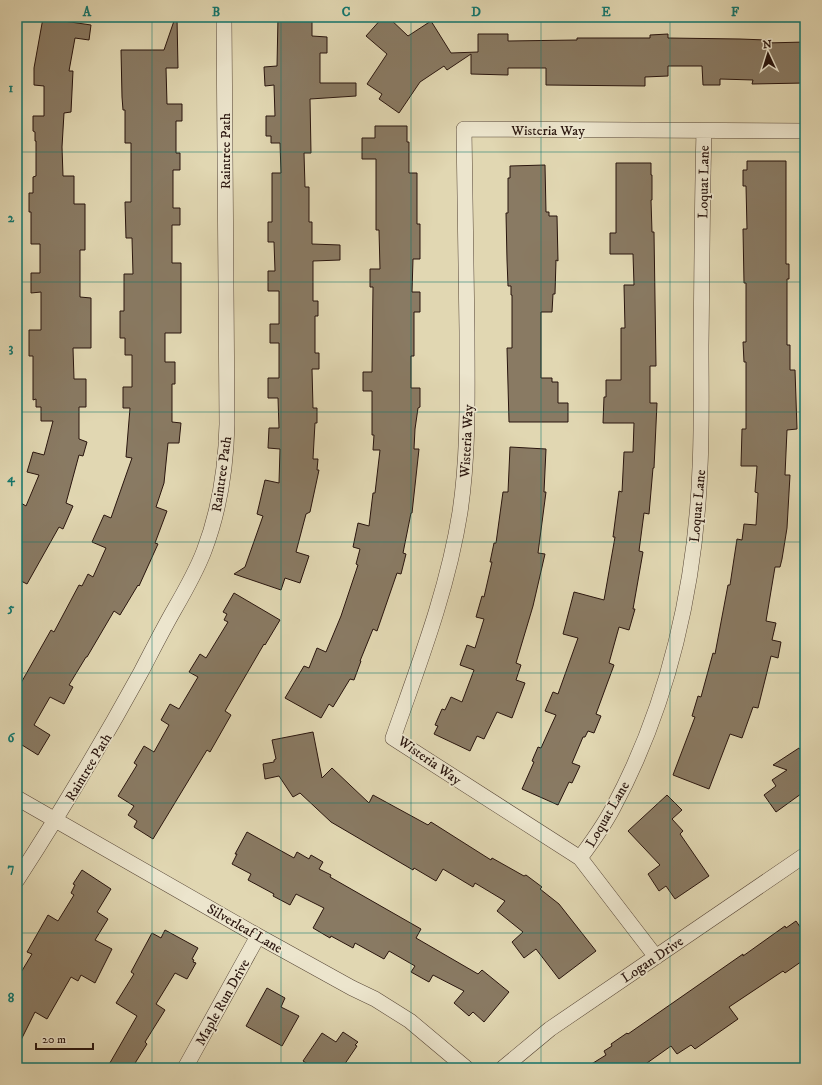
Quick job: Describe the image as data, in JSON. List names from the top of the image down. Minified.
{"streets":{"street":["Wisteria Way","Raintree Path","Loquat Lane","Silverleaf Lane","Logan Drive","Maple Run Drive"]},"crossings":[["Wisteria Way","Loquat Lane"],["Wisteria Way","Logan Drive"],["Raintree Path","Silverleaf Lane"],["Silverleaf Lane","Maple Run Drive"]],"scale_bar":"20 m","north":"top","grid":{"columns":["A","B","C","D","E","F"],"rows":["1","2","3","4","5","6","7","8"]}}
